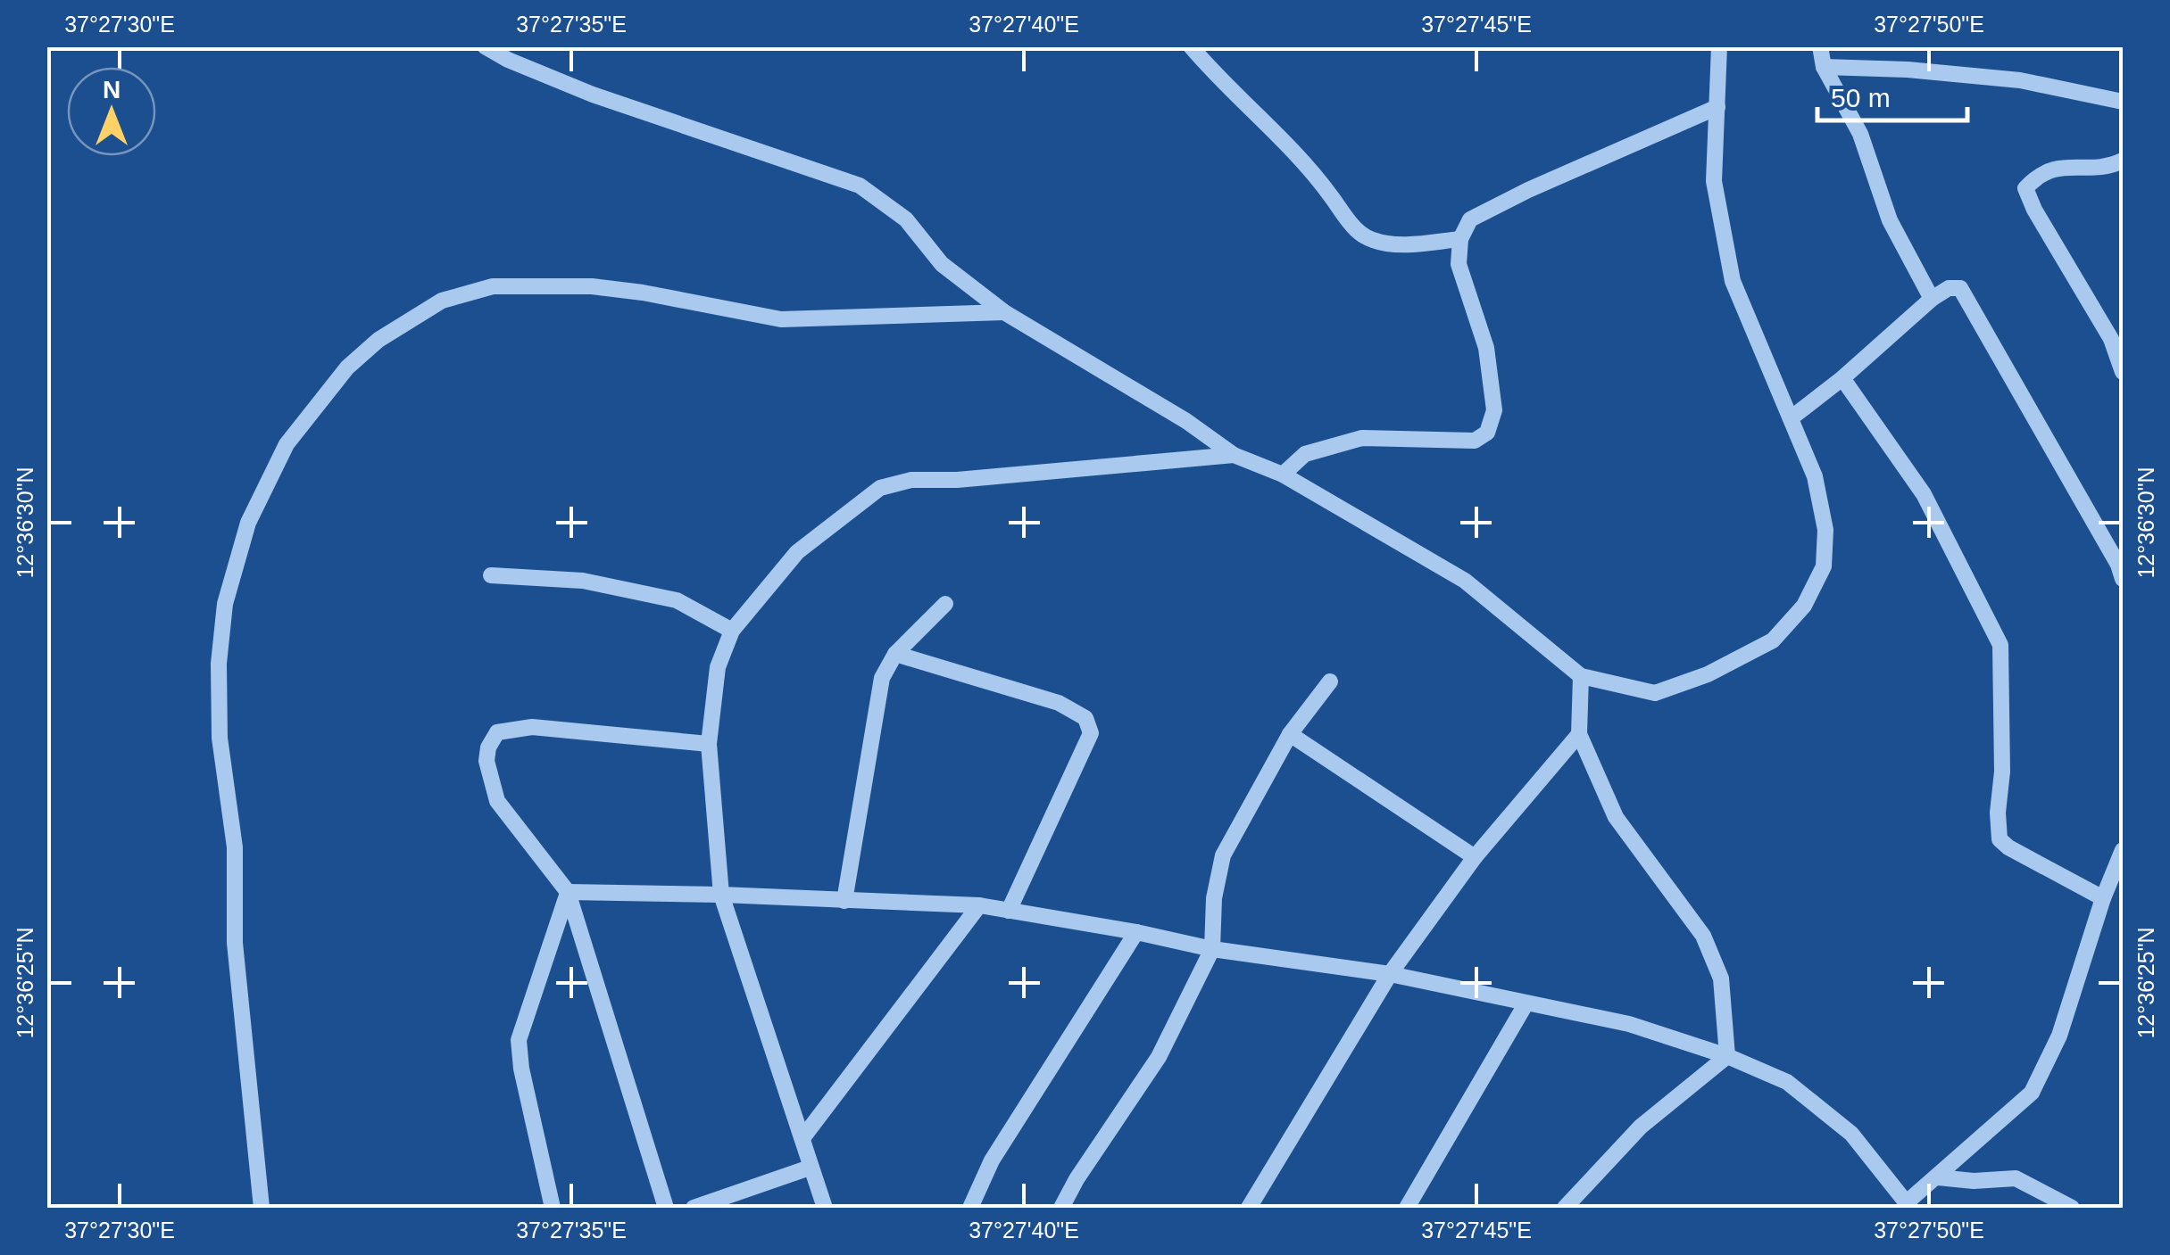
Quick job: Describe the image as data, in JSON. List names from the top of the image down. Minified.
{"scale_bar":"50 m","north":"top","coordinates":["37°27'30\"E","37°27'35\"E","37°27'40\"E","37°27'45\"E","37°27'50\"E","12°36'30\"N","12°36'25\"N"]}
